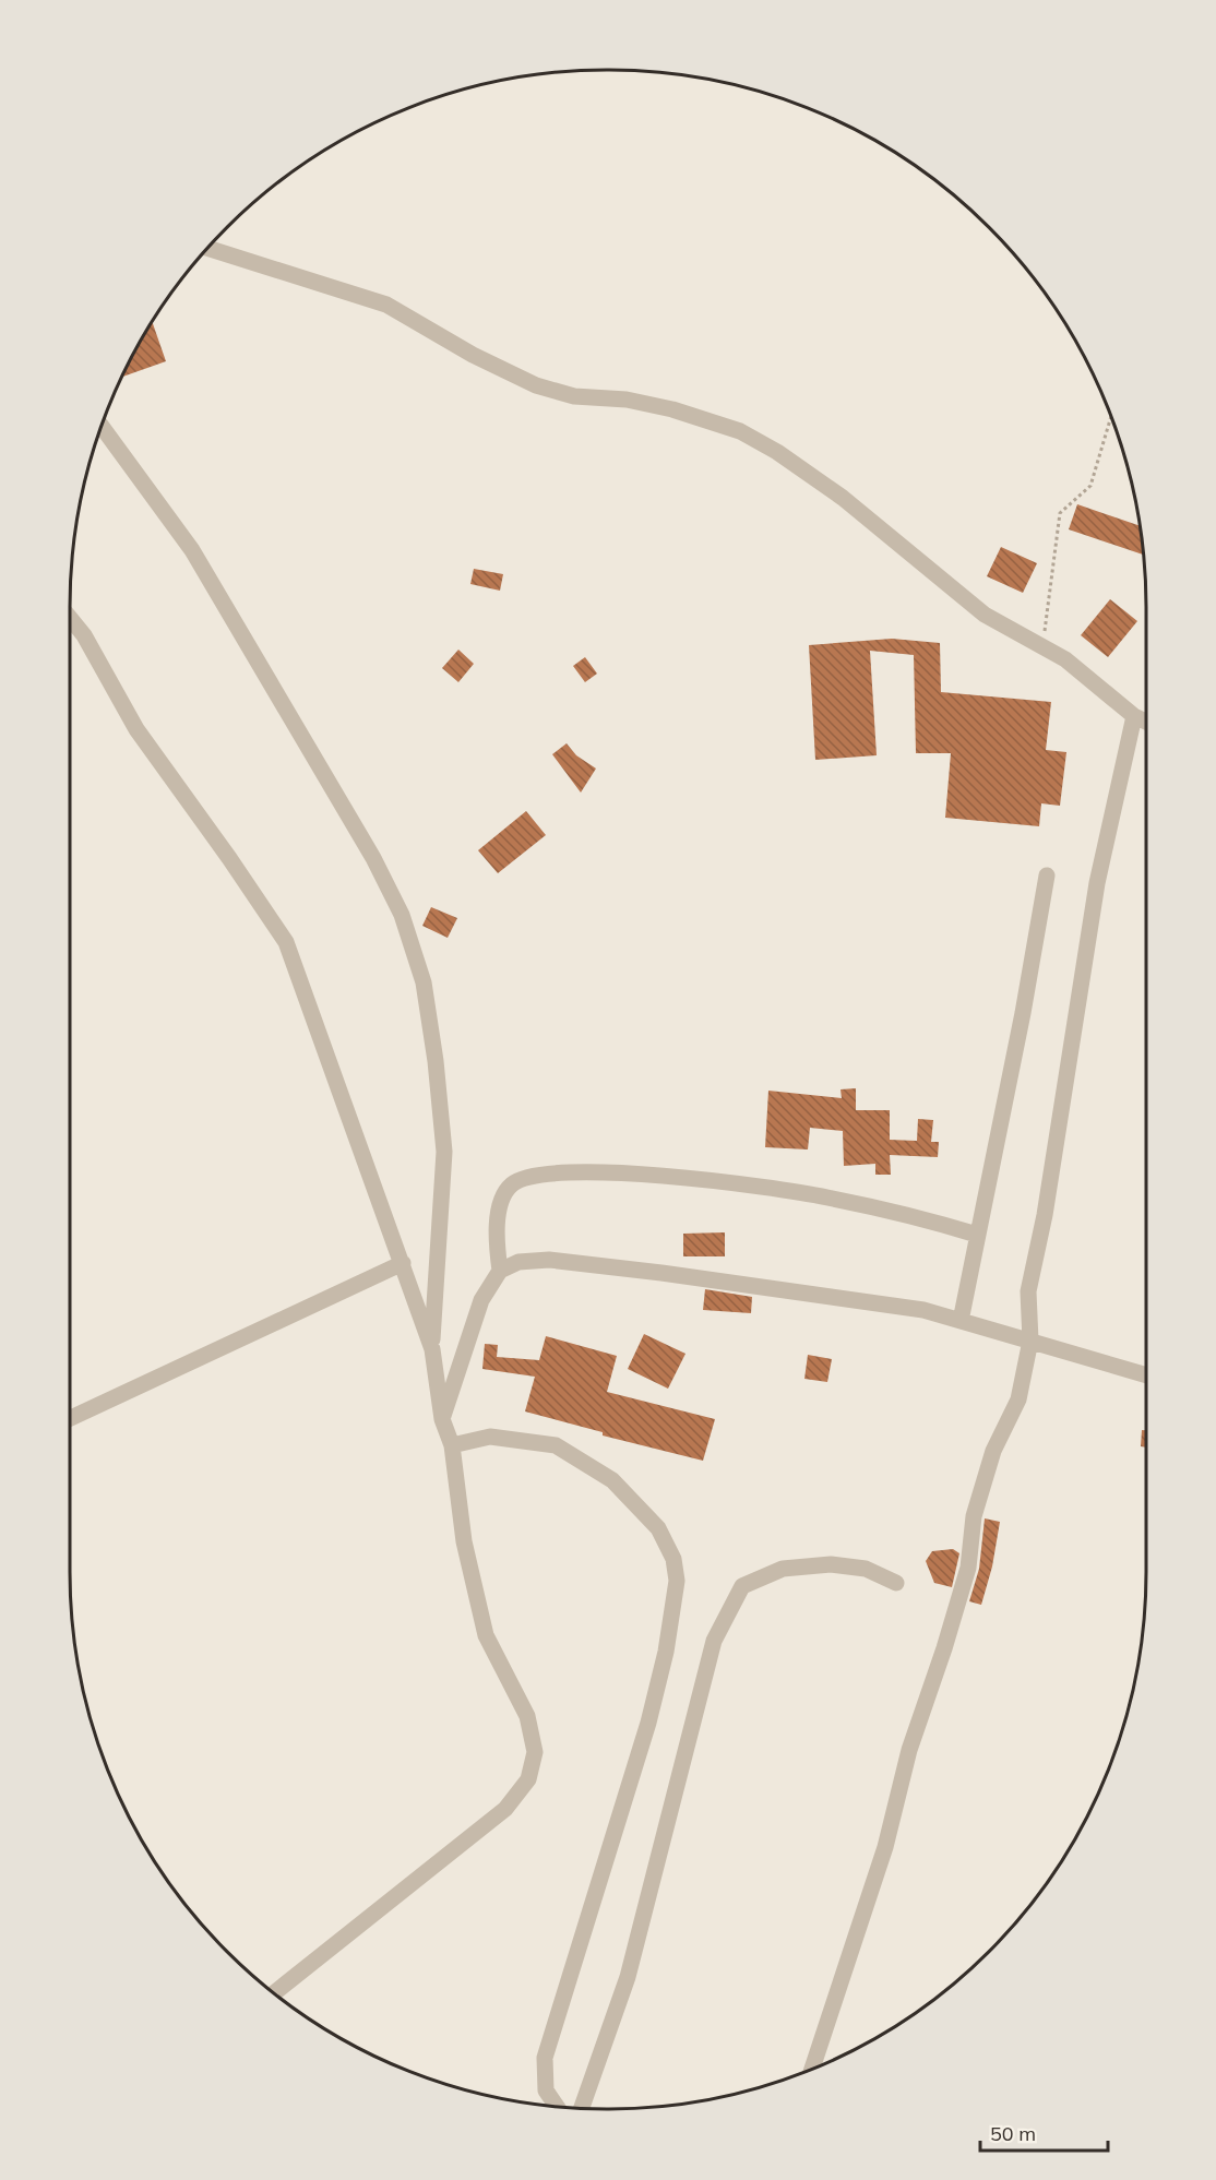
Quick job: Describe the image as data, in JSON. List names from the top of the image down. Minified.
{"scale_bar":"50 m"}
